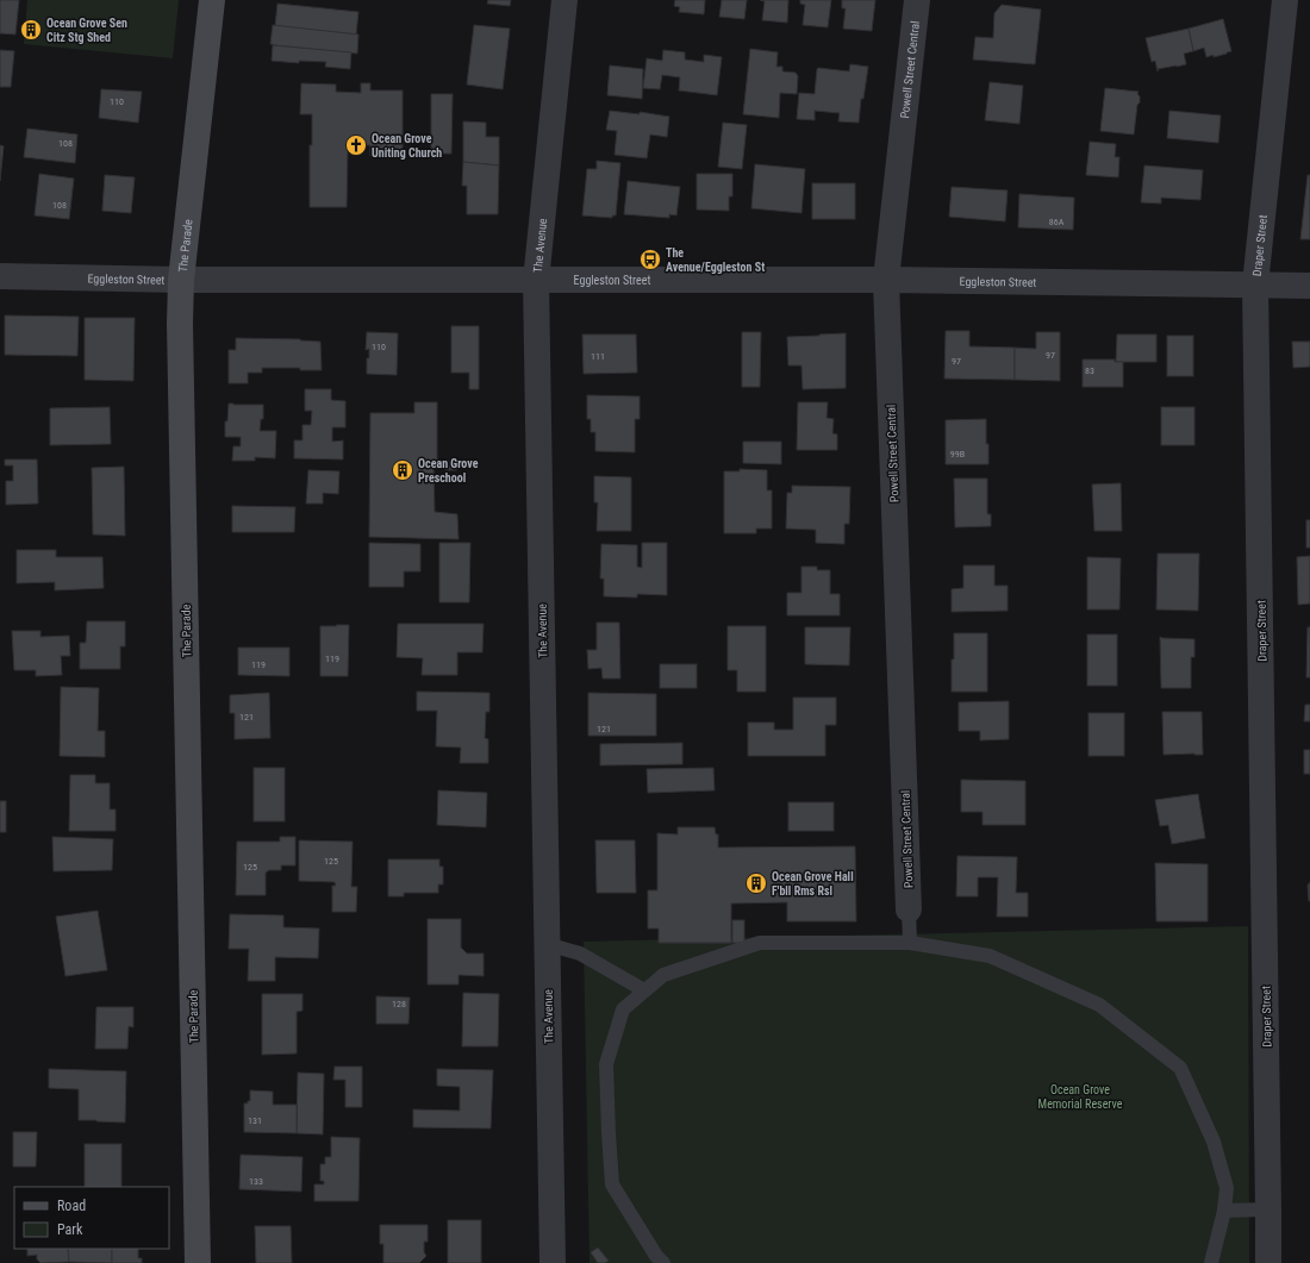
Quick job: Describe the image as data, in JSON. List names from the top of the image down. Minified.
{"streets":{"main road":["The Parade"],"street":["Powell Street Central","The Avenue","Draper Street","Eggleston Street"]},"crossings":[["Powell Street Central","Eggleston Street"],["The Parade","Eggleston Street"],["The Avenue","Eggleston Street"],["Draper Street","Eggleston Street"]],"parks":["Ocean Grove Memorial Reserve"],"places":{"building":["Ocean Grove Sen Citz Stg Shed","Ocean Grove Preschool","Ocean Grove Hall F'bll Rms Rsl"],"church":["Ocean Grove Uniting Church"],"bus stop":["The Avenue/Eggleston St"]},"house_numbers":["110","108","108","86A","110","97","111","97","83","99B","119","119","121","121","125","125","128","131","133"],"legend":["Road","Park"]}
